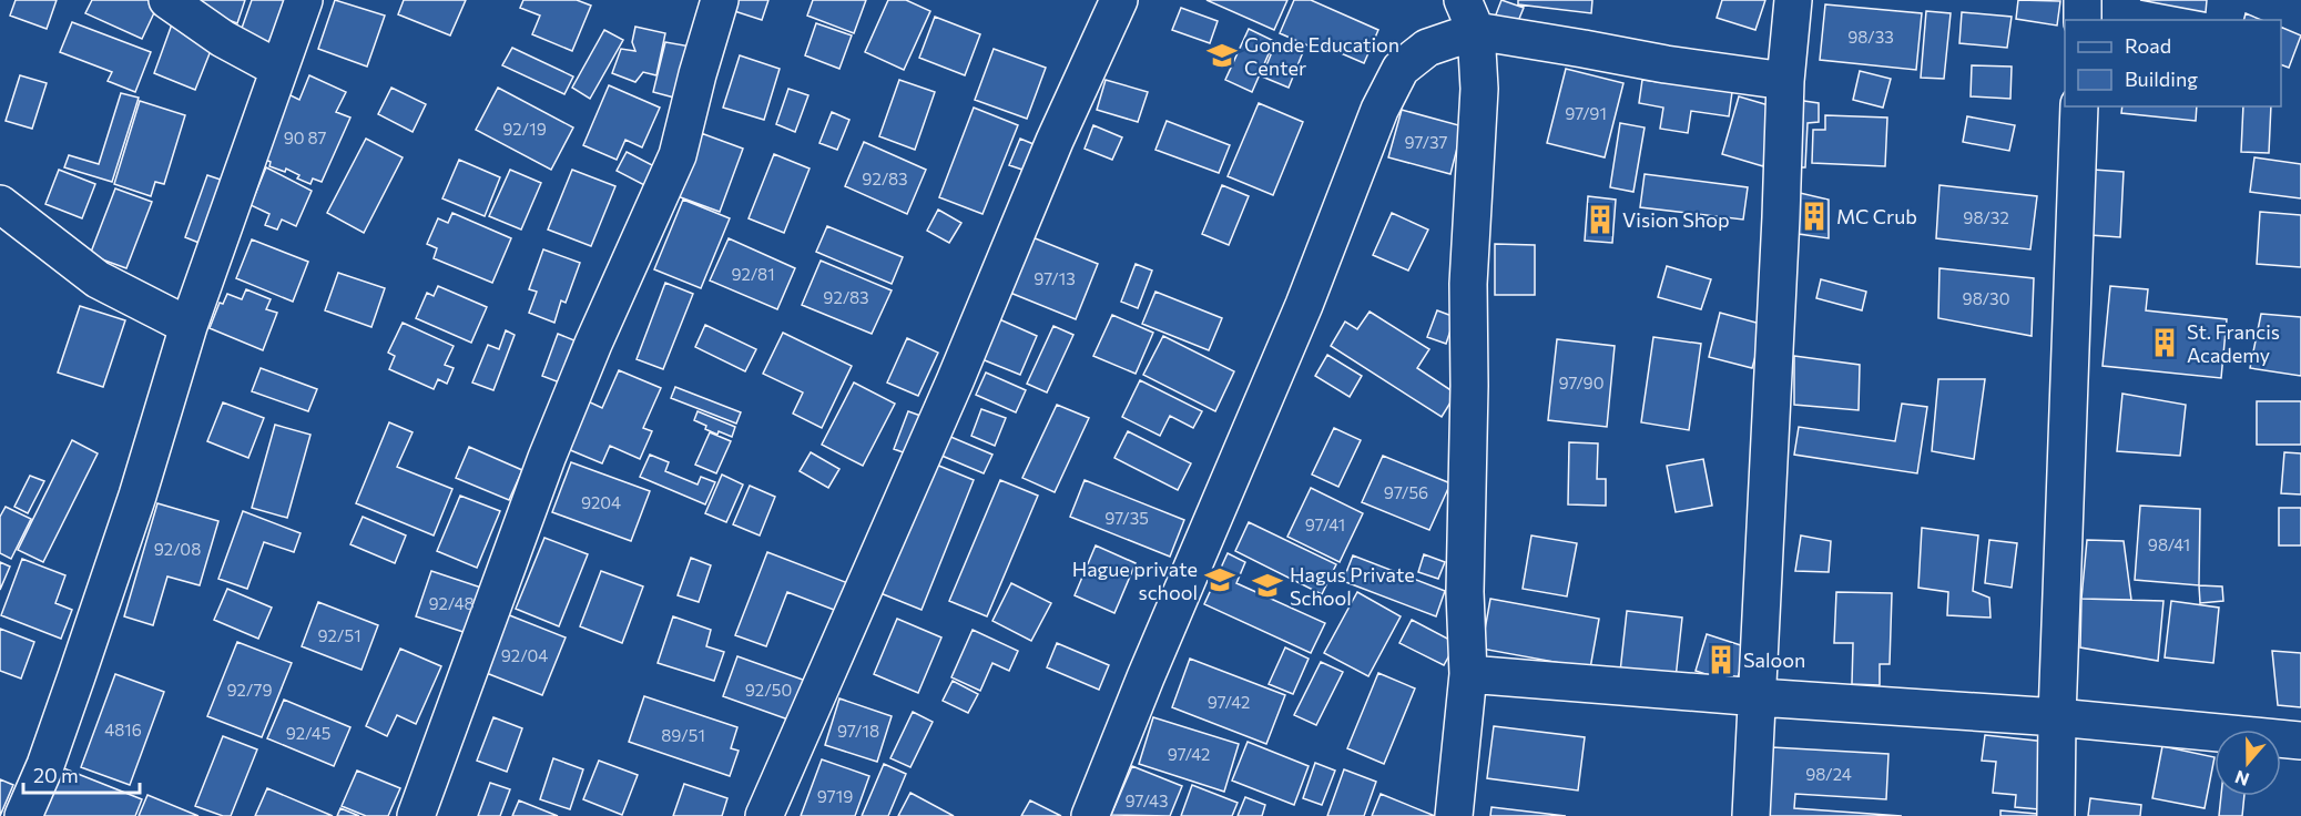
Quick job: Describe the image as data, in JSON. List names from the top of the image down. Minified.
{"places":{"school or university":["Gonde Education Center","Hague private school","Hagus Private School"],"building":["MC Crub","Vision Shop","St. Francis Academy","Saloon"]},"house_numbers":["98/33","97/91","92/19","90 87","97/37","92/83","98/32","92/81","97/13","92/83","98/30","97/90","97/56","9204","97/35","97/41","98/41","92/08","92/48","92/51","92/04","92/79","92/50","97/42","4816","97/18","92/45","89/51","97/42","98/24","9719","97/43"],"legend":["Road","Building"],"scale_bar":"20 m","north":"bottom"}
